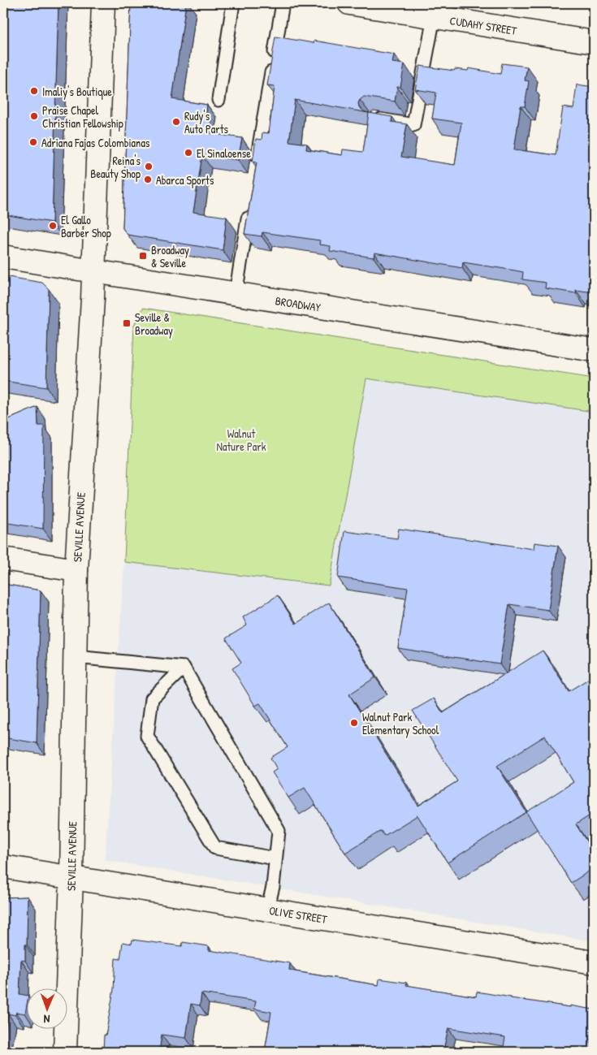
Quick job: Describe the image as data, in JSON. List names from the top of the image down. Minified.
{"streets":{"street":["CUDAHY STREET","BROADWAY","SEVILLE AVENUE","OLIVE STREET"]},"crossings":[["BROADWAY","SEVILLE AVENUE"],["SEVILLE AVENUE","OLIVE STREET"]],"parks":["Walnut Nature Park"],"places":{"other":["Imaliy's Boutique","Praise Chapel Christian Fellowship","Rudy's Auto Parts","Adriana Fajas Colombianas","El Sinaloense","Reina's Beauty Shop","Abarca Sports","El Gallo Barber Shop","Walnut Park Elementary School"],"transit":["Broadway & Seville","Seville & Broadway"]},"north":"bottom"}
